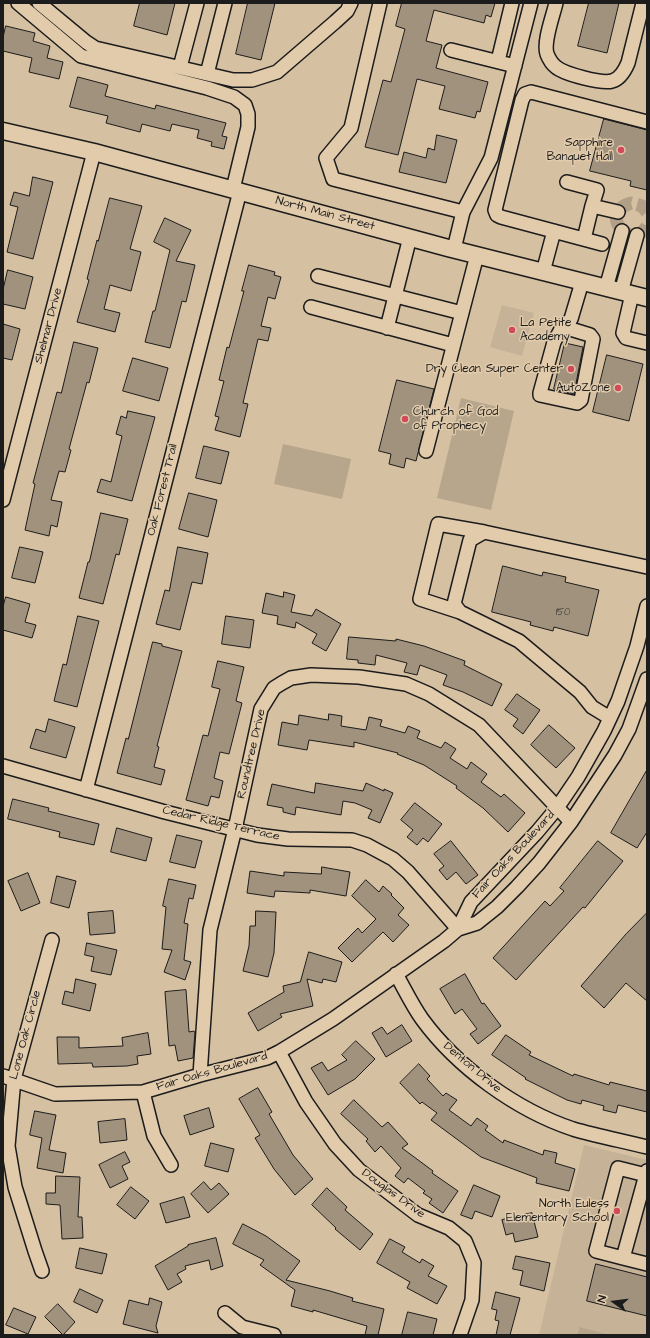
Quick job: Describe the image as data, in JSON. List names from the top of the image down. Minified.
{"streets":{"main road":["North Main Street"],"street":["Shelmar Drive","Oak Forest Trail","Roundtree Drive","Cedar Ridge Terrace","Fair Oaks Boulevard","Lone Oak Circle","Denton Drive","Douglas Drive"]},"crossings":[["North Main Street","Shelmar Drive"],["North Main Street","Oak Forest Trail"],["Oak Forest Trail","Cedar Ridge Terrace"],["Roundtree Drive","Cedar Ridge Terrace"],["Roundtree Drive","Fair Oaks Boulevard"],["Cedar Ridge Terrace","Fair Oaks Boulevard"],["Fair Oaks Boulevard","Lone Oak Circle"],["Fair Oaks Boulevard","Denton Drive"],["Fair Oaks Boulevard","Douglas Drive"]],"places":["Sapphire Banquet Hall","La Petite Academy","Dry Clean Super Center","AutoZone","Church of God of Prophecy","North Euless Elementary School"],"house_numbers":["150"],"north":"left"}
